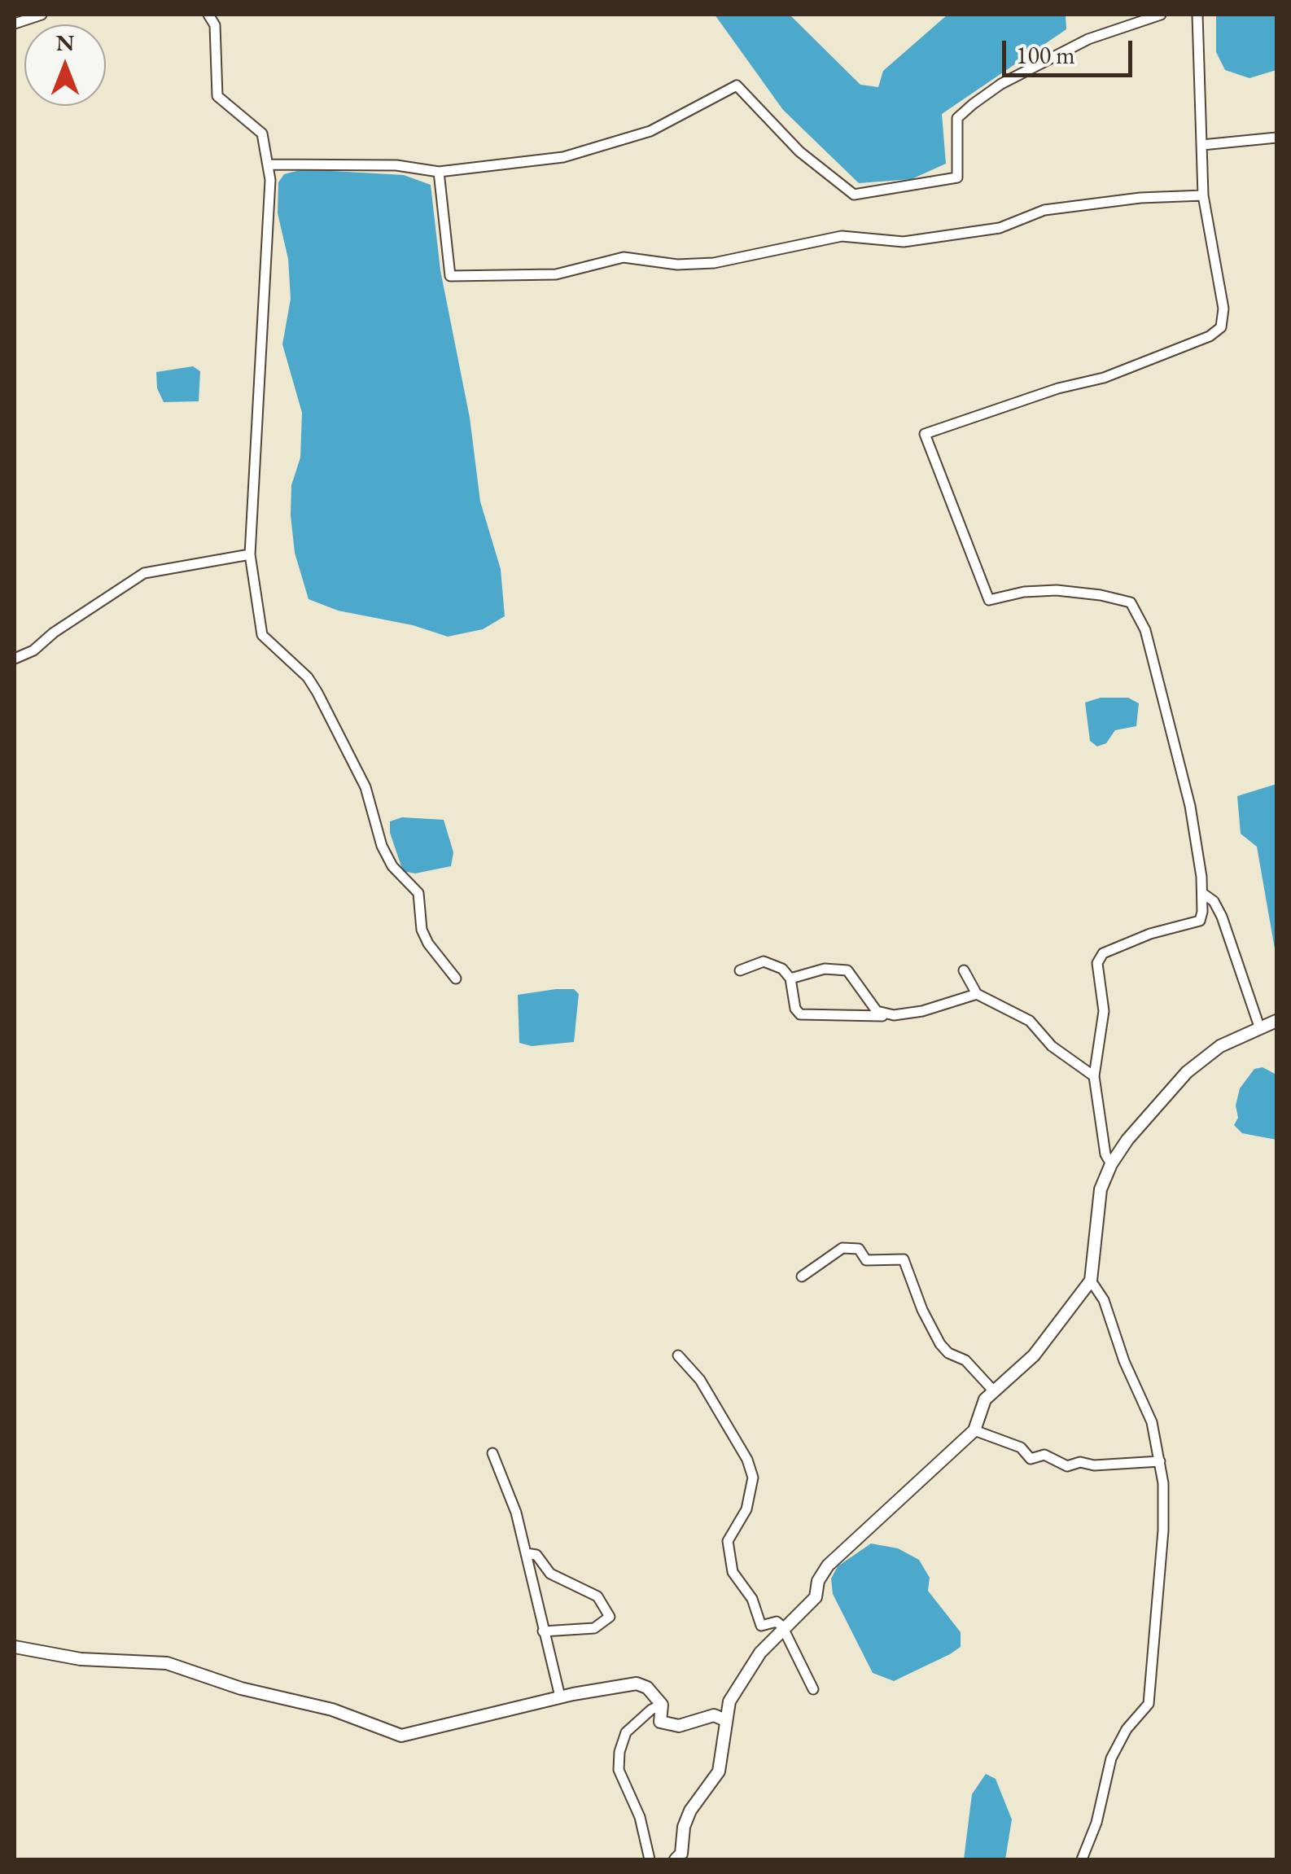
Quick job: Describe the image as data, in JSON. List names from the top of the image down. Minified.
{"scale_bar":"100 m","north":"top"}
